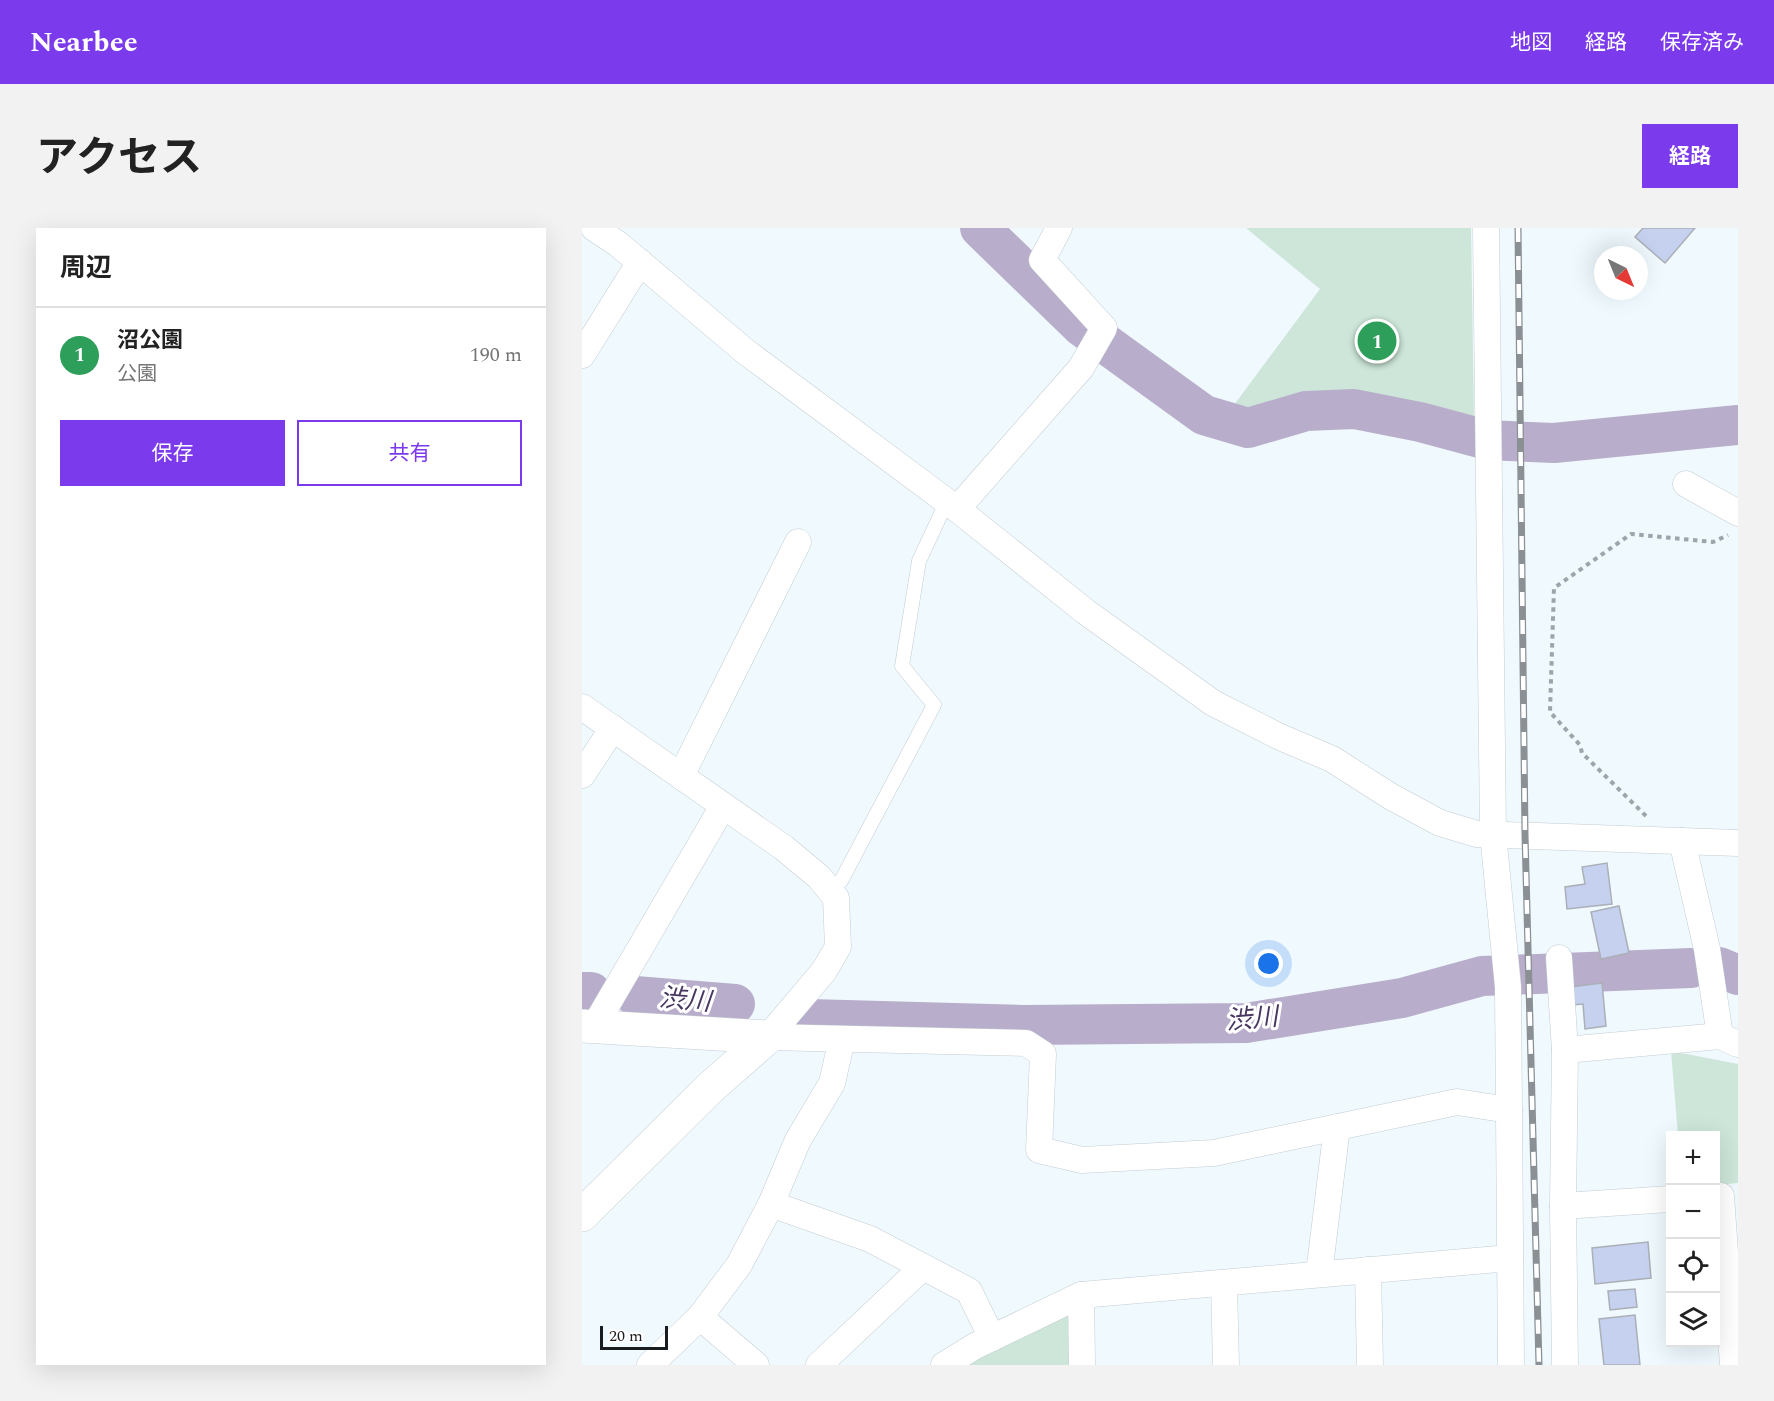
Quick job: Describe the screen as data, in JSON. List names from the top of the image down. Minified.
{"water":["渋川"],"scale_bar":"20 m","north":"bottom right","page":{"header":"Nearbee","nav":["地図","経路","保存済み"],"title":"アクセス","buttons":["経路",["保存","共有"]],"heading":"周辺","list":[{"mark":"1","name":"沼公園","note":"公園","value":"190 m"}],"pins":"1","map_buttons":["+","−"],"scale":"20 m"}}
